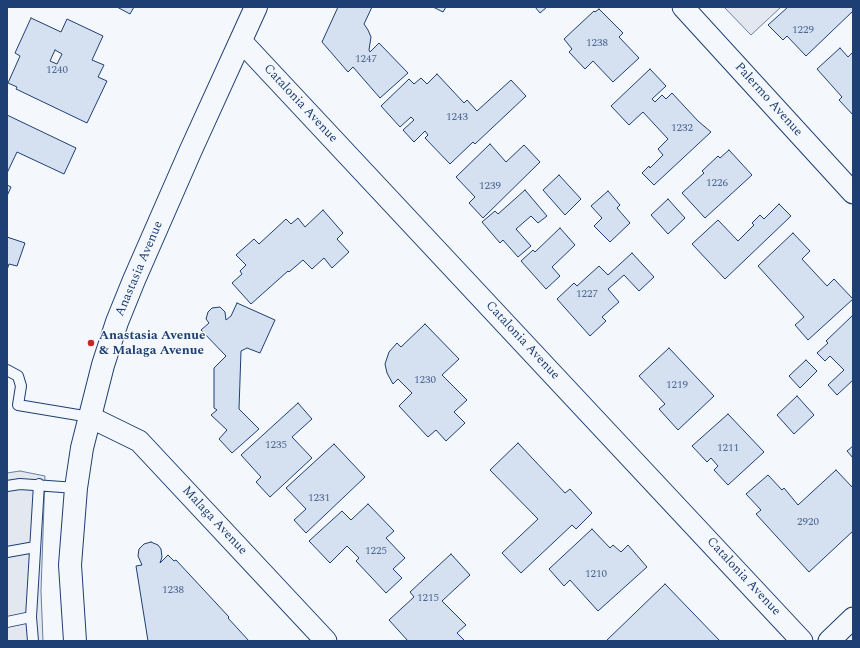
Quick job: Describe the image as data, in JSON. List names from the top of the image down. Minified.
{"streets":{"street":["Palermo Avenue","Catalonia Avenue","Anastasia Avenue","Malaga Avenue"]},"crossings":[["Catalonia Avenue","Anastasia Avenue"],["Anastasia Avenue","Malaga Avenue"]],"places":["Anastasia Avenue & Malaga Avenue"],"house_numbers":["1229","1238","1247","1240","1243","1232","1226","1239","1227","1230","1219","1235","1211","1231","2920","1225","1210","1238","1215"]}
